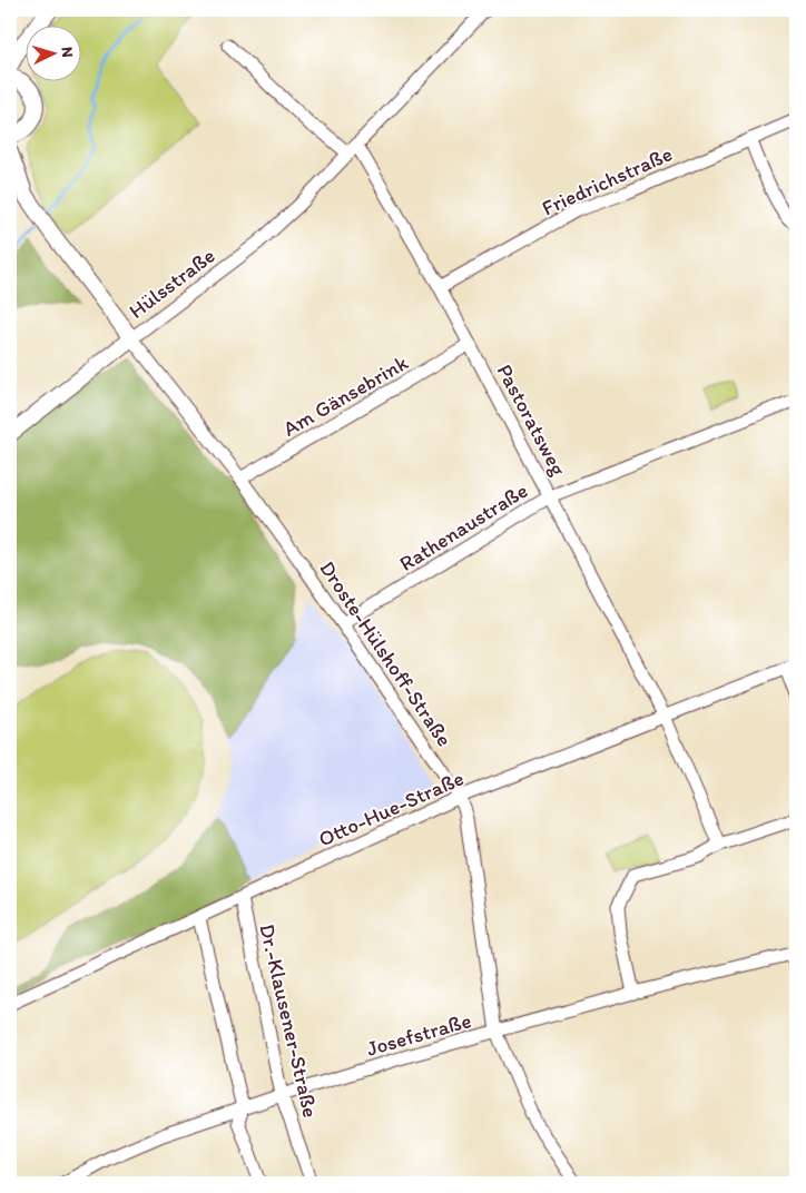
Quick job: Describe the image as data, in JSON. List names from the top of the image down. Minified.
{"streets":{"main road":["Hülsstraße"],"street":["Friedrichstraße","Am Gänsebrink","Pastoratsweg","Rathenaustraße","Droste-Hülshoff-Straße","Otto-Hue-Straße","Dr.-Klausener-Straße","Josefstraße"]},"crossings":[["Friedrichstraße","Pastoratsweg"],["Hülsstraße","Pastoratsweg"],["Hülsstraße","Droste-Hülshoff-Straße"],["Am Gänsebrink","Pastoratsweg"],["Am Gänsebrink","Droste-Hülshoff-Straße"],["Pastoratsweg","Rathenaustraße"],["Pastoratsweg","Otto-Hue-Straße"],["Rathenaustraße","Droste-Hülshoff-Straße"],["Droste-Hülshoff-Straße","Otto-Hue-Straße"],["Droste-Hülshoff-Straße","Josefstraße"],["Otto-Hue-Straße","Dr.-Klausener-Straße"],["Dr.-Klausener-Straße","Josefstraße"]],"north":"right"}
